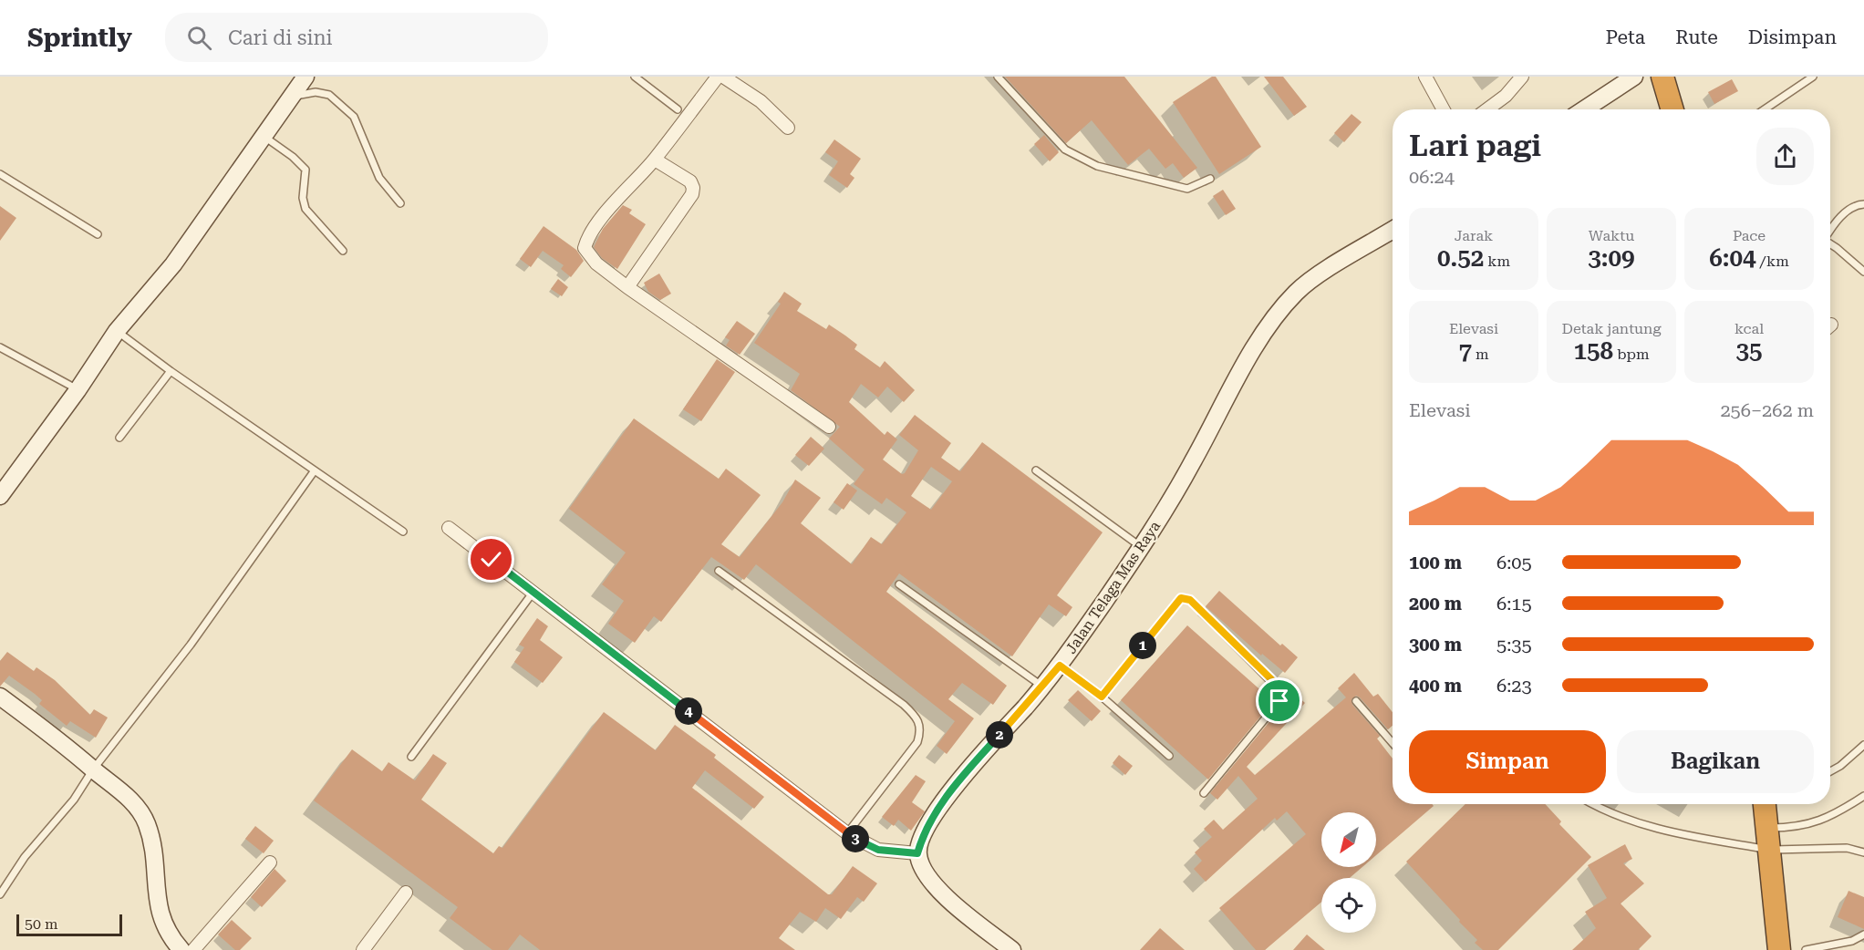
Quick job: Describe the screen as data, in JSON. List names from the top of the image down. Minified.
{"streets":{"main road":["Jalan Telaga Mas Raya"]},"scale_bar":"50 m","north":"bottom left","page":{"header":"Sprintly","search":"Cari di sini","nav":["Peta","Rute","Disimpan"],"heading":["Lari pagi","06:24"],"stats":[["Jarak","0.52 km"],["Waktu","3:09"],["Pace","6:04 /km"],["Elevasi","7 m"],["Detak jantung","158 bpm"],["kcal","35"]],"chart":["Elevasi","256–262 m"],"list":[{"name":"100 m","note":"6:05"},{"name":"200 m","note":"6:15"},{"name":"300 m","note":"5:35"},{"name":"400 m","note":"6:23"}],"pins":["1","4","2","3"],"buttons":["Simpan","Bagikan"],"scale":"50 m"}}
